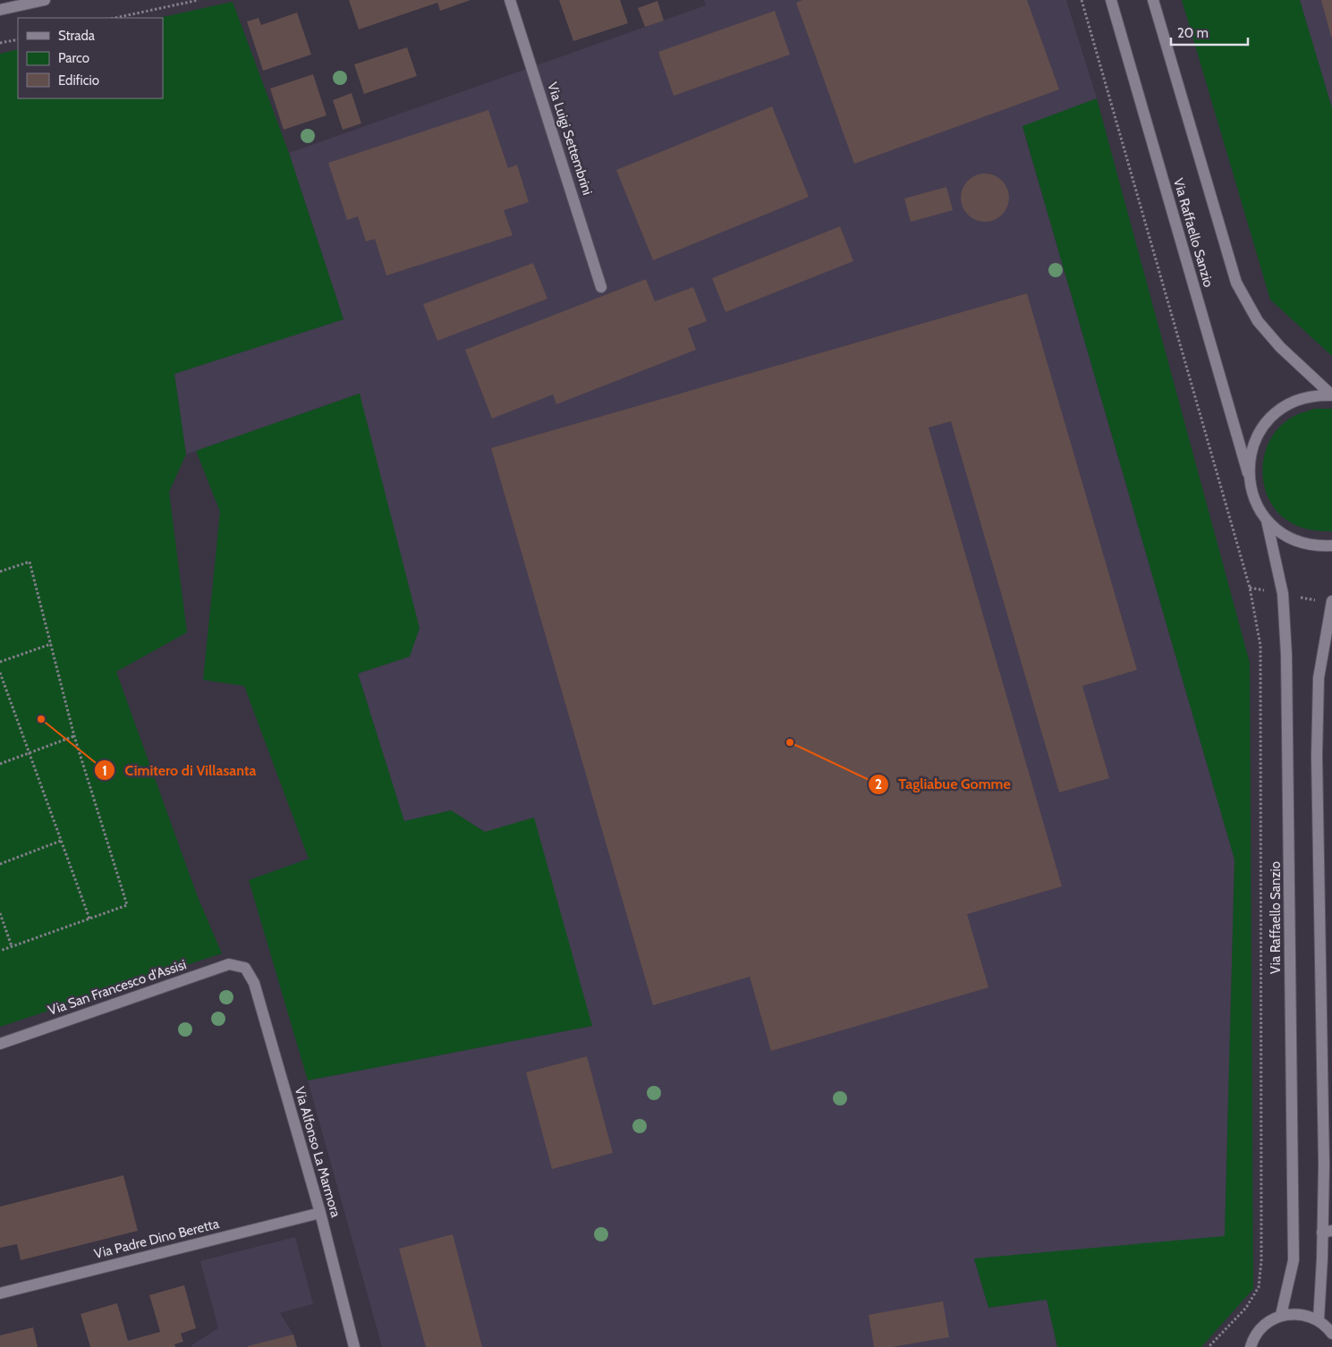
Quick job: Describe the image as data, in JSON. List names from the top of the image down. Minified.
{"streets":{"street":["Via Luigi Settembrini","Via Raffaello Sanzio","Via San Francesco d'Assisi","Via Alfonso La Marmora","Via Padre Dino Beretta"]},"crossings":[["Via San Francesco d'Assisi","Via Alfonso La Marmora"],["Via Alfonso La Marmora","Via Padre Dino Beretta"]],"places":["Cimitero di Villasanta","Tagliabue Gomme"],"legend":["Strada","Parco","Edificio"],"scale_bar":"20 m"}
